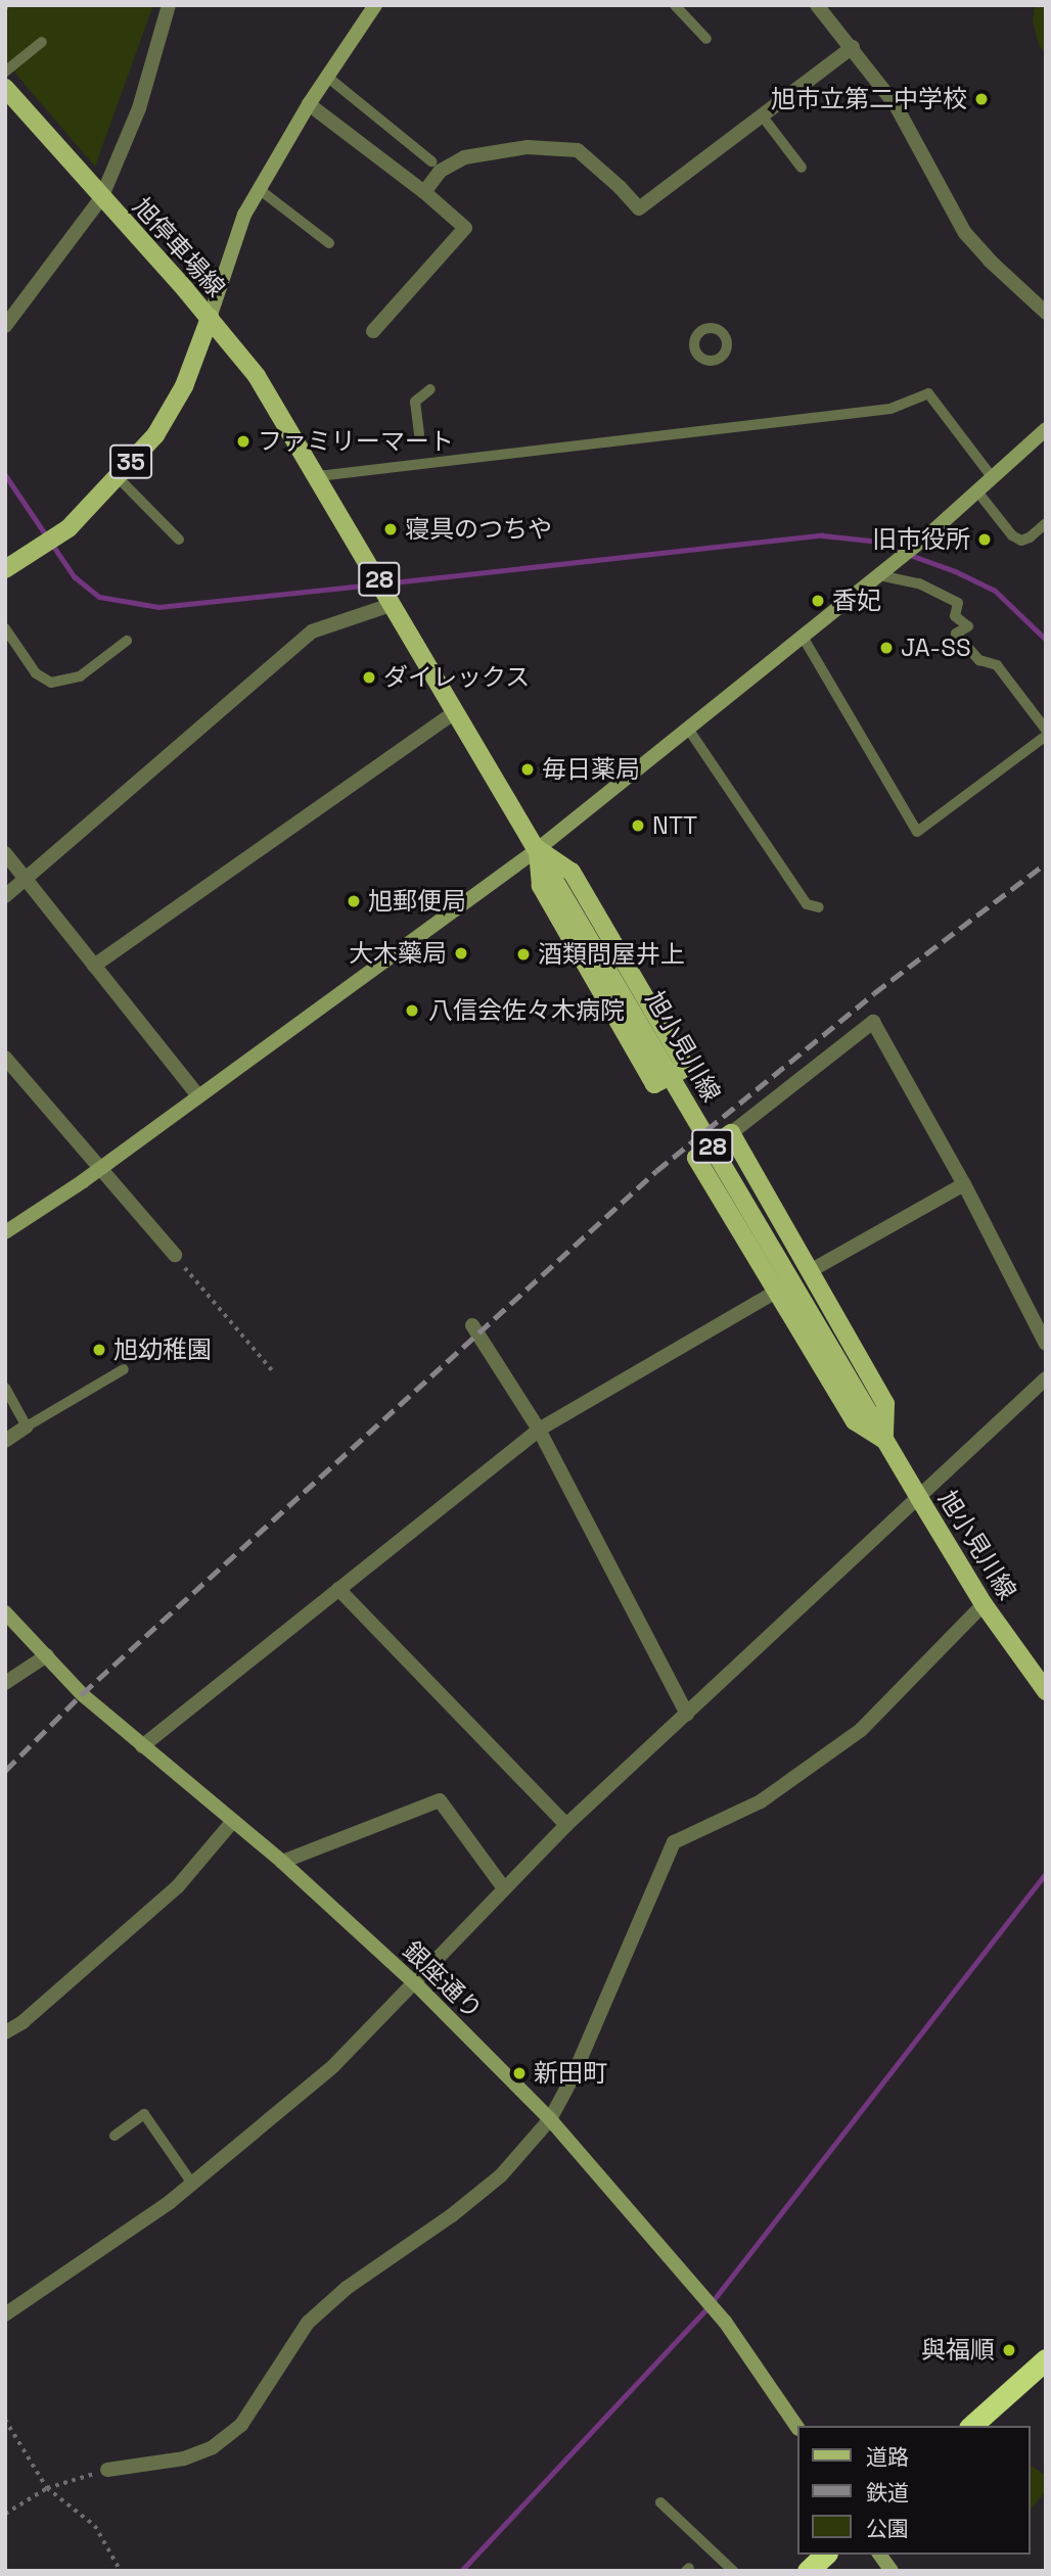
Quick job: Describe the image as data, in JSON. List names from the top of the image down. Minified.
{"streets":{"main road":["旭停車場線","35","28","旭小見川線"],"street":["銀座通り"]},"crossings":[["旭停車場線","旭小見川線"]],"places":["旭市立第二中学校","ファミリーマート","寝具のつちや","旧市役所","香妃","JA-SS","ダイレックス","毎日薬局","NTT","旭郵便局","大木藥局","酒類問屋井上","八信会佐々木病院","旭幼稚園","新田町","與福順"],"legend":["道路","鉄道","公園"]}
